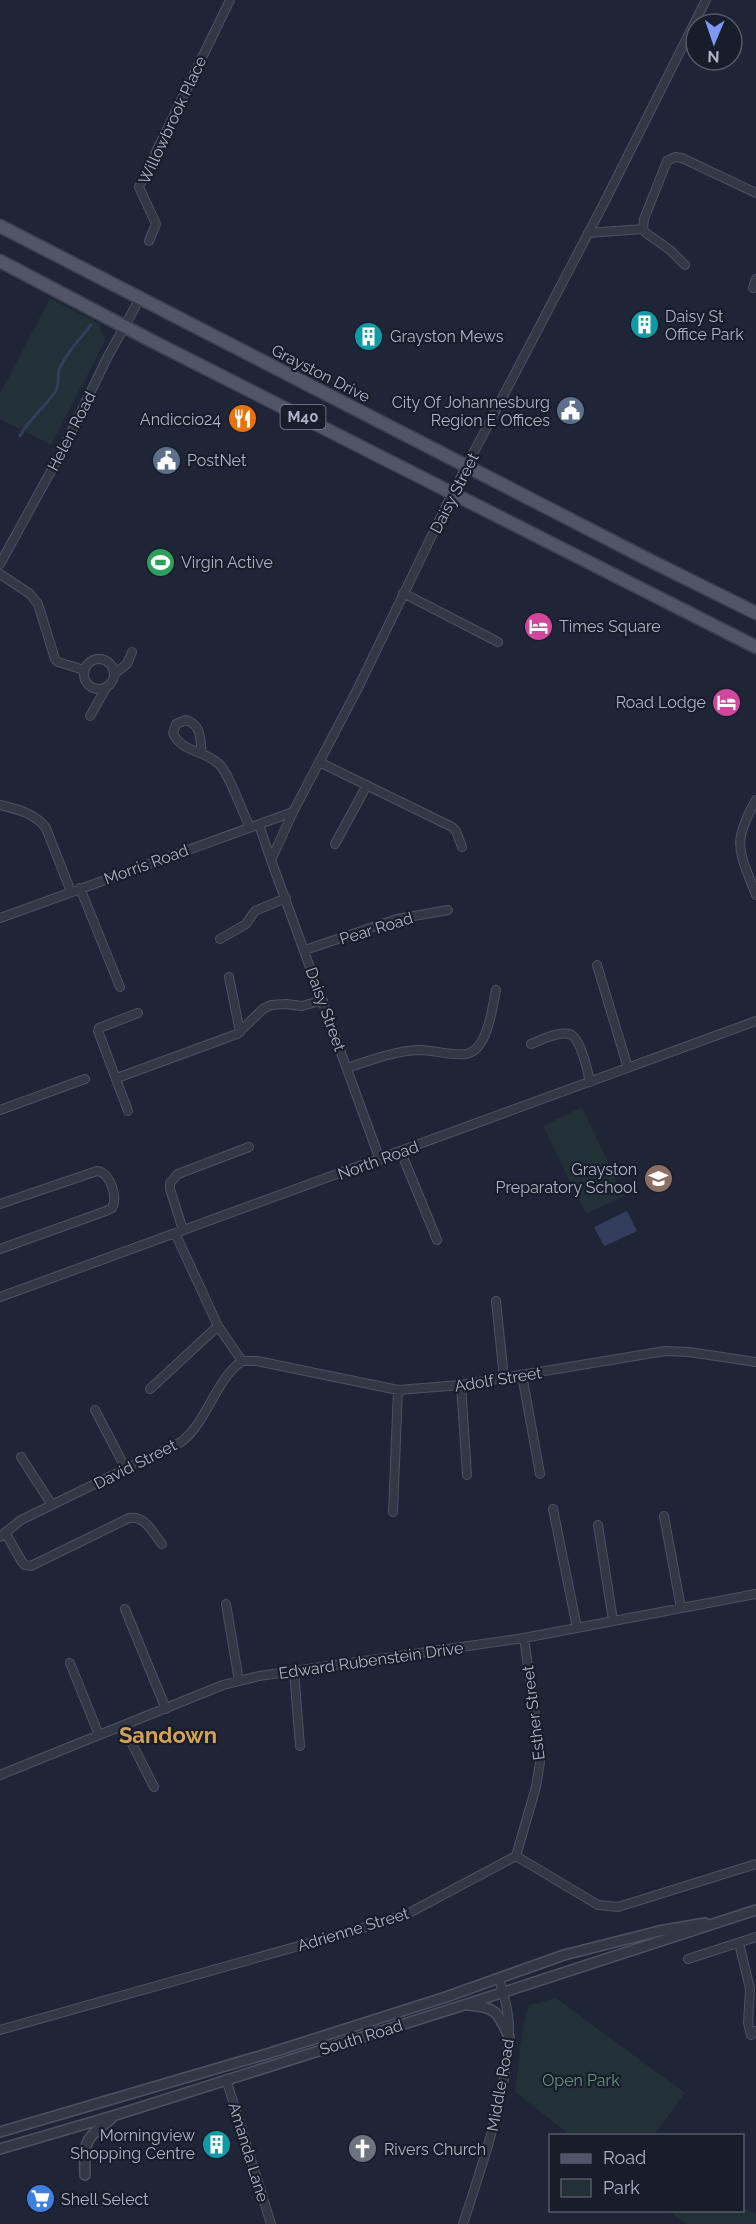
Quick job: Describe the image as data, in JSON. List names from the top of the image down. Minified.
{"streets":{"main road":["Grayston Drive","M40"],"street":["Willowbrook Place","Helen Road","Daisy Street","Morris Road","Pear Road","North Road","Adolf Street","David Street","Edward Rubenstein Drive","Esther Street","Adrienne Street","South Road","Middle Road","Amanda Lane"]},"crossings":[["Grayston Drive","Helen Road"],["Grayston Drive","Daisy Street"],["M40","Helen Road"],["M40","Daisy Street"],["Daisy Street","Morris Road"],["Daisy Street","Pear Road"],["Daisy Street","North Road"],["Adolf Street","David Street"],["Edward Rubenstein Drive","Esther Street"],["Esther Street","Adrienne Street"],["South Road","Middle Road"],["South Road","Amanda Lane"]],"districts":["Sandown"],"parks":["Open Park"],"places":{"building":["Daisy St Office Park","Grayston Mews","Morningview Shopping Centre"],"public building":["City Of Johannesburg Region E Offices","PostNet"],"restaurant":["Andiccio24"],"sports":["Virgin Active"],"hotel":["Times Square","Road Lodge"],"school or university":["Grayston Preparatory School"],"church":["Rivers Church"],"supermarket":["Shell Select"]},"legend":["Road","Park"],"north":"bottom"}
